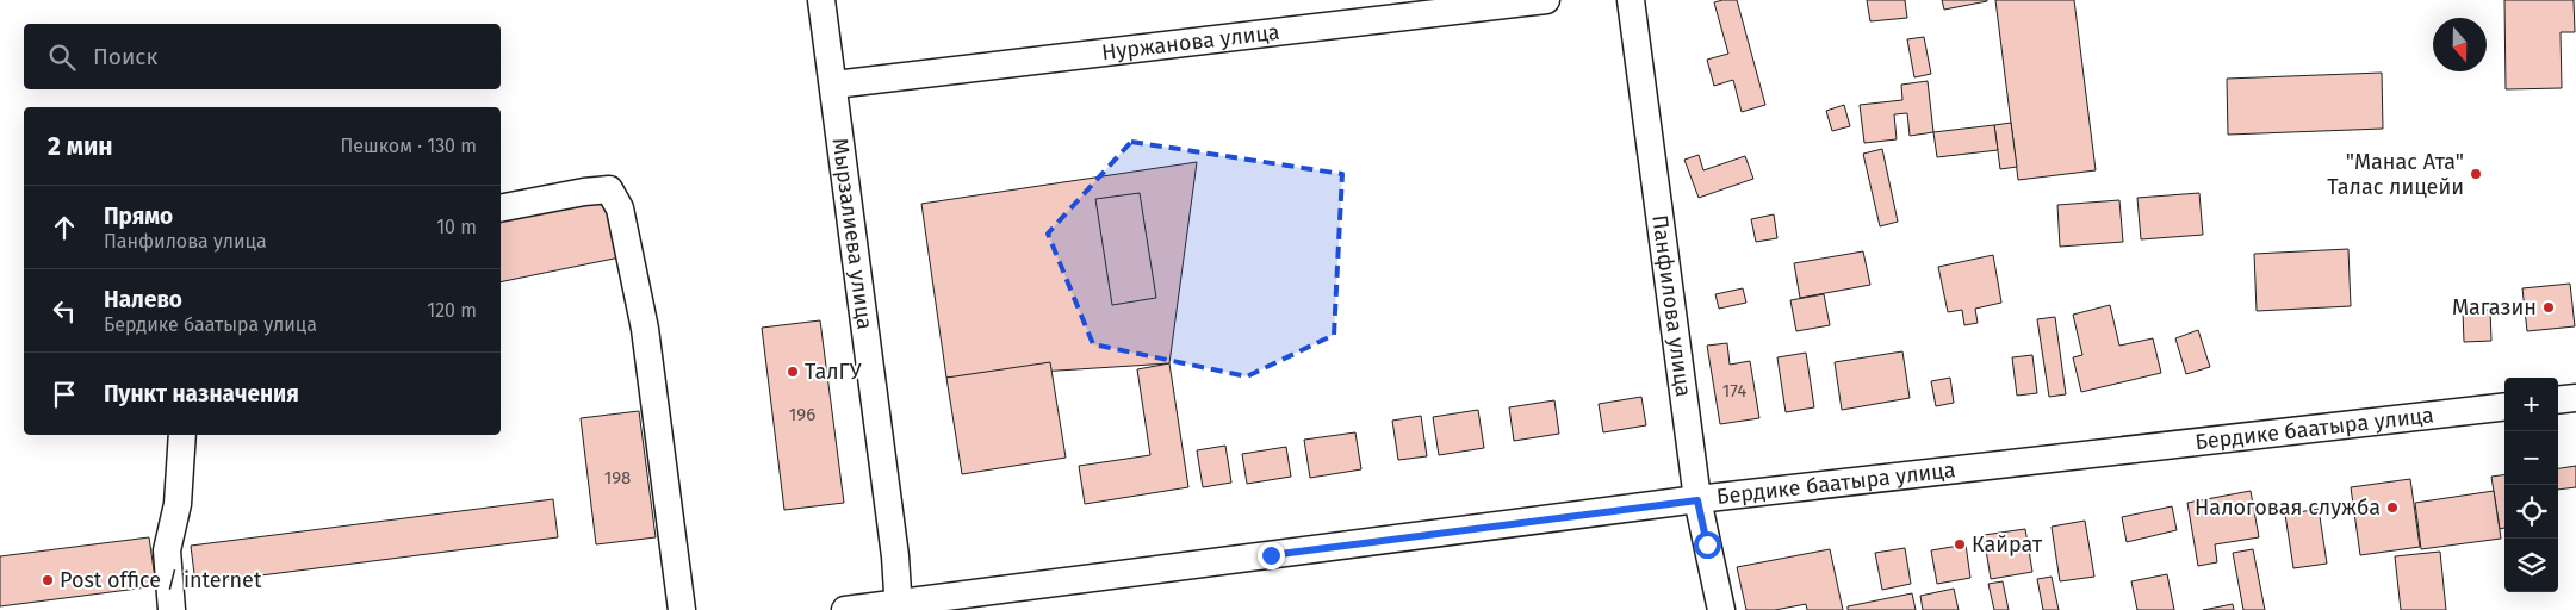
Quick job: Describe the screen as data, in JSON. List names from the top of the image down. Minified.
{"streets":{"street":["Нуржанова улица","Мырзалиева улица","Панфилова улица","Бердике баатыра улица"]},"crossings":[["Нуржанова улица","Мырзалиева улица"],["Мырзалиева улица","Бердике баатыра улица"],["Панфилова улица","Бердике баатыра улица"]],"places":["\"Манас Ата\" Талас лицейи","Магазин","ТалГУ","Налоговая служба","Кайрат","Post office / internet"],"house_numbers":["174","196","198"],"north":"bottom","page":{"search":"Поиск","heading":["2 мин","Пешком · 130 m"],"list":[["Прямо","Панфилова улица","10 m"],["Налево","Бердике баатыра улица","120 m"],"Пункт назначения"],"map_buttons":["+","−"]}}
